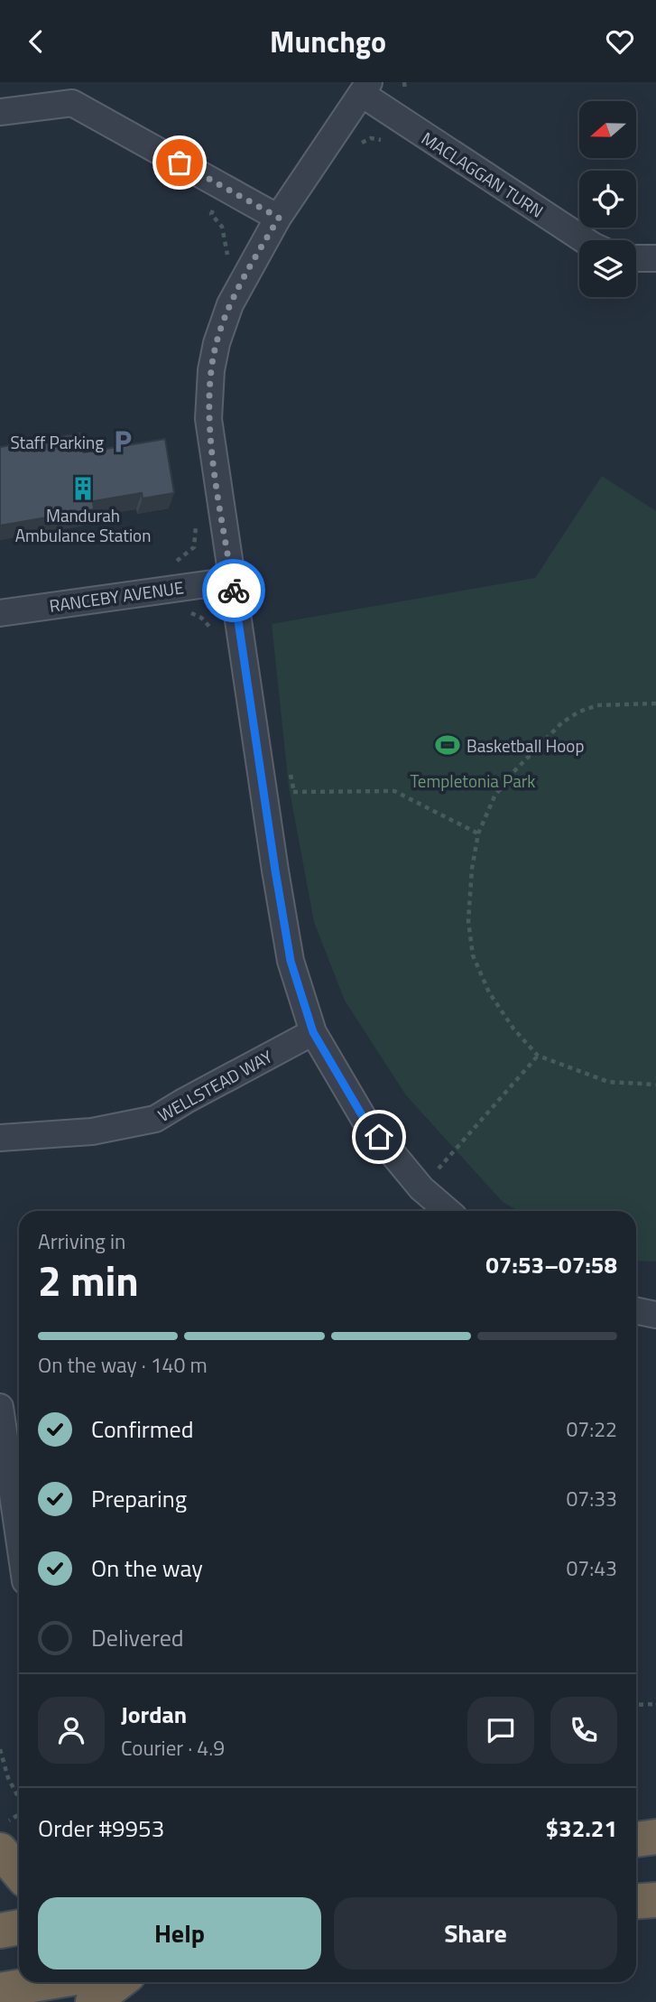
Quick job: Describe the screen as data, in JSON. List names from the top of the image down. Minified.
{"streets":{"street":["MACLAGGAN TURN","RANCEBY AVENUE","WELLSTEAD WAY"]},"parks":["Templetonia Park"],"places":{"parking":["Staff Parking"],"building":["Mandurah Ambulance Station"],"sports":["Basketball Hoop"]},"north":"left","page":{"header":"Munchgo","heading":["2 min","Arriving in","07:53–07:58"],"panel":["Jordan","Courier · 4.9","Order #9953","$32.21"],"bar":"On the way · 140 m","list":[["Confirmed","07:22"],["Preparing","07:33"],["On the way","07:43"],"Delivered"],"buttons":["Help","Share"]}}
